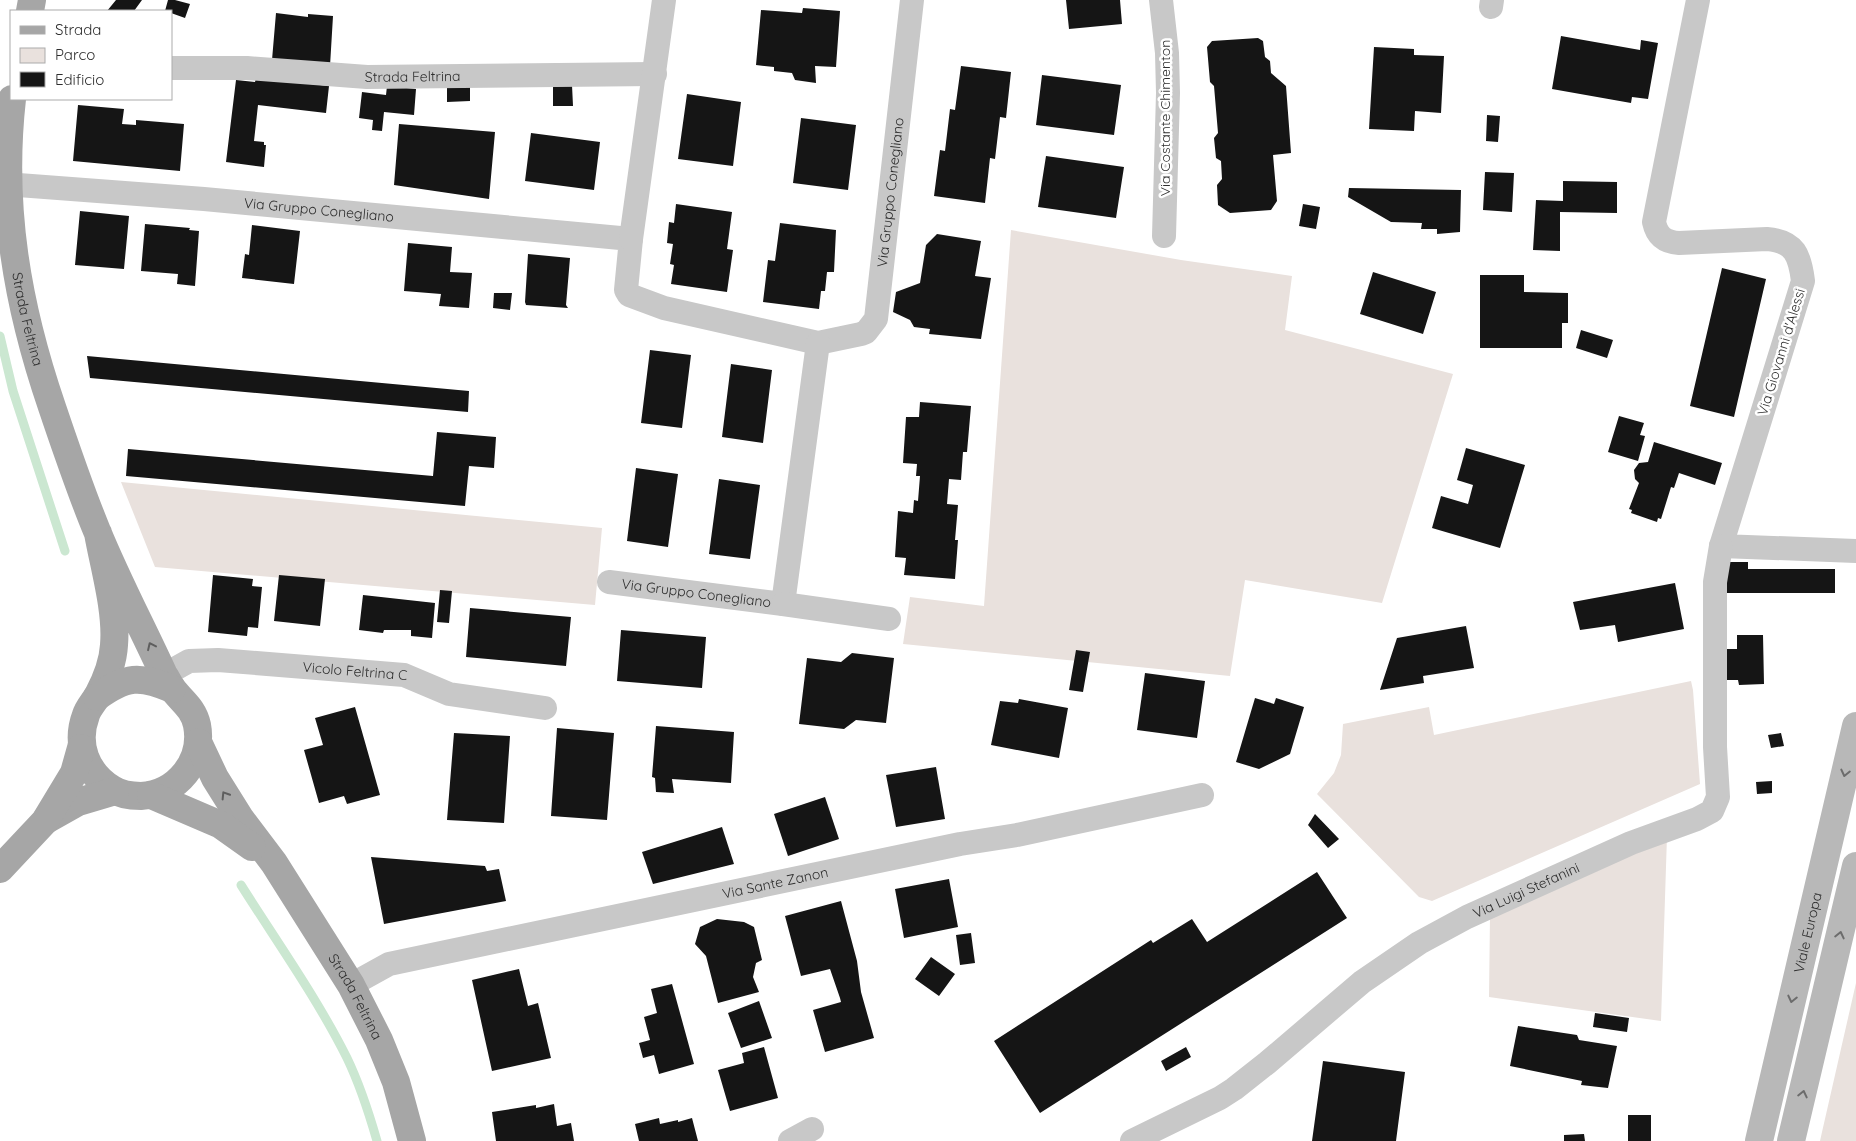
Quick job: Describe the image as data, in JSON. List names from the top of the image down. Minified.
{"streets":{"main road":["Strada Feltrina","Viale Europa"],"street":["Via Costante Chimenton","Via Gruppo Conegliano","Via Giovanni d'Alessi","Vicolo Feltrina C","Via Sante Zanon","Via Luigi Stefanini"]},"crossings":[["Strada Feltrina","Via Gruppo Conegliano"],["Strada Feltrina","Vicolo Feltrina C"],["Strada Feltrina","Via Sante Zanon"],["Via Giovanni d'Alessi","Via Luigi Stefanini"]],"legend":["Strada","Parco","Edificio"]}
